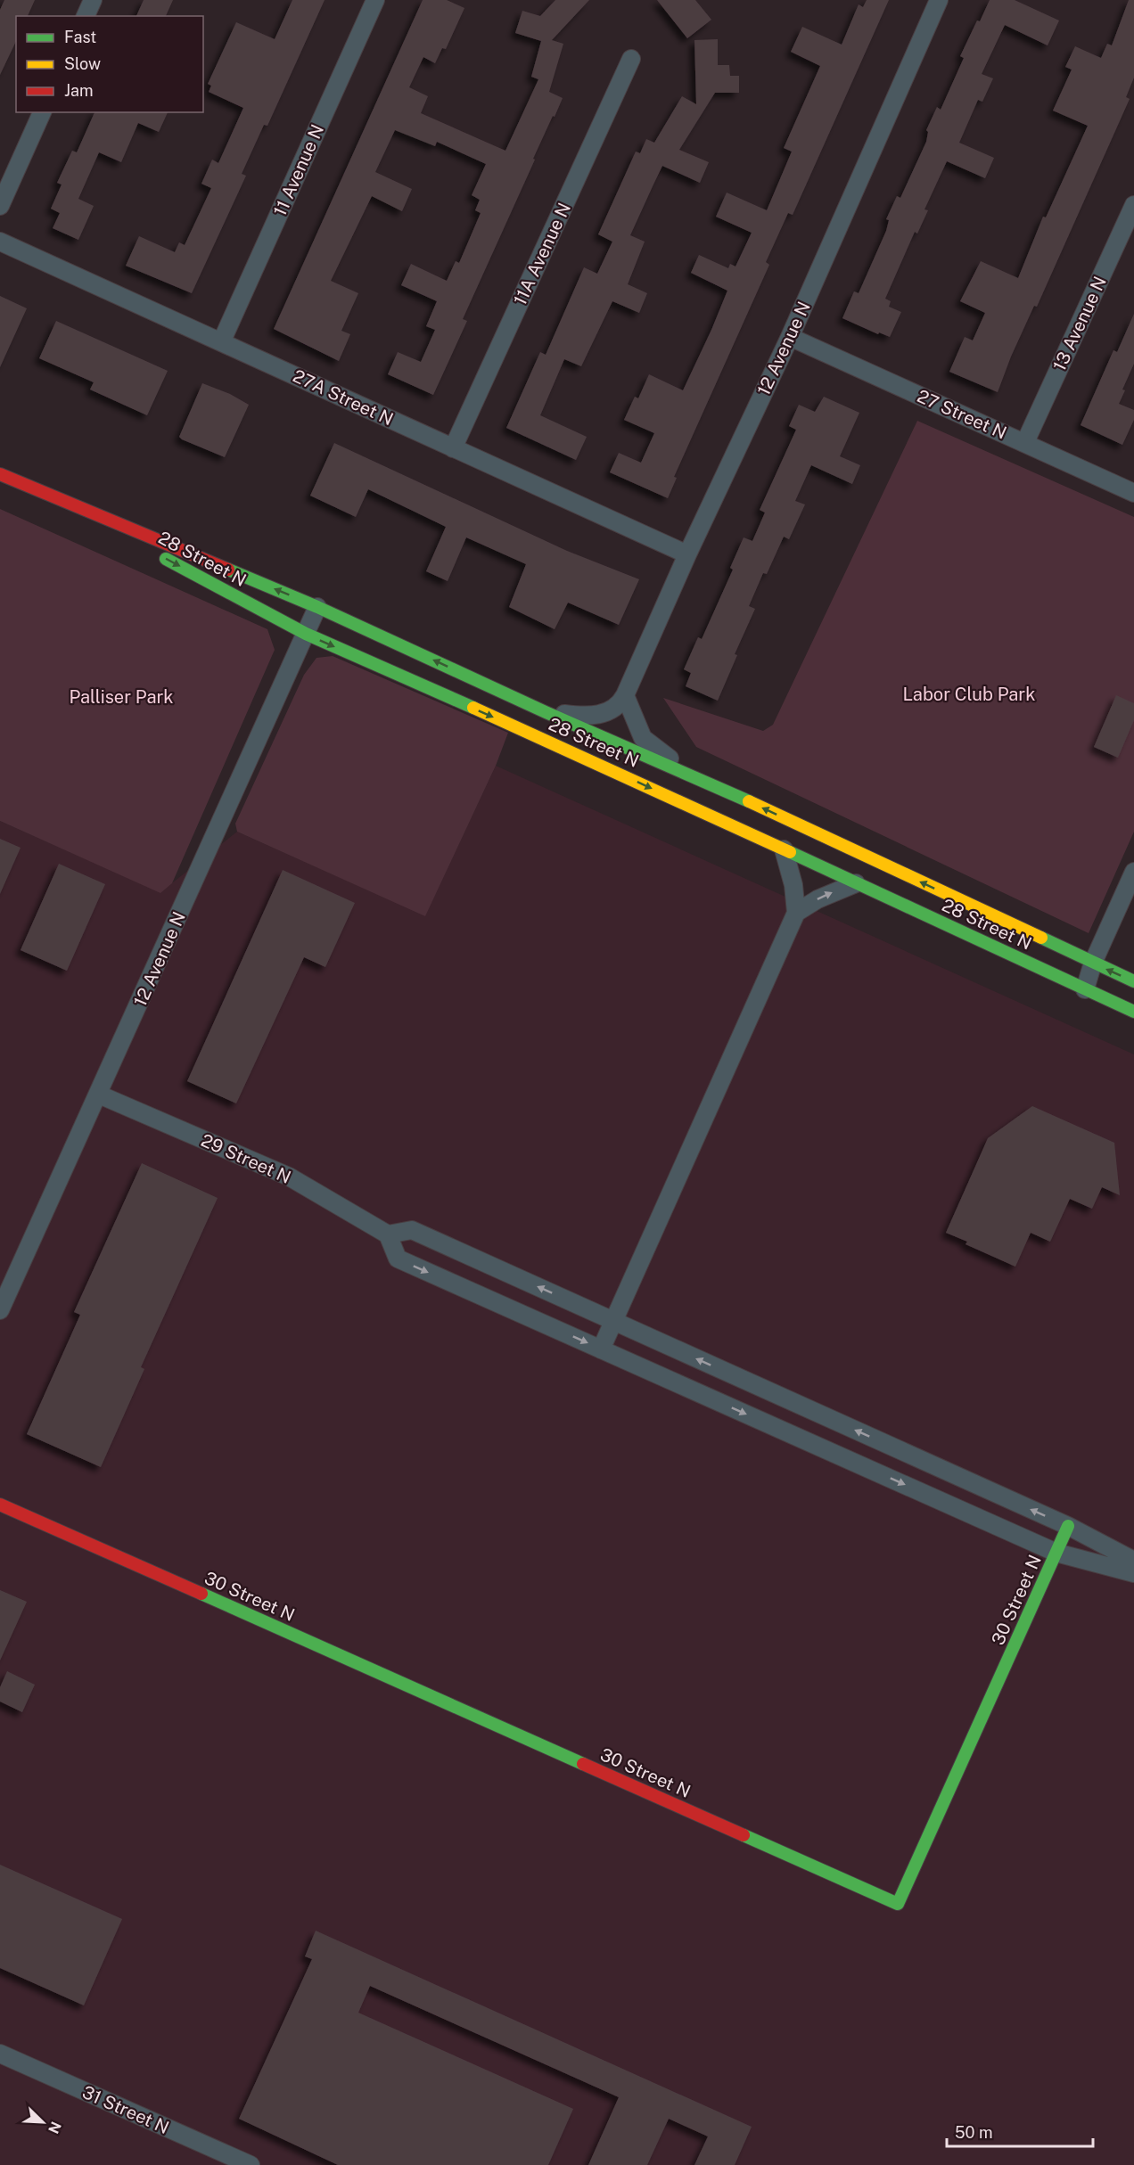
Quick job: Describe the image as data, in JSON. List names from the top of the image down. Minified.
{"streets":{"main road":["28 Street N","30 Street N"],"street":["11 Avenue N","11A Avenue N","13 Avenue N","12 Avenue N","27A Street N","27 Street N","29 Street N","31 Street N"]},"crossings":[["11 Avenue N","27A Street N"],["11A Avenue N","27A Street N"],["13 Avenue N","27 Street N"],["12 Avenue N","27A Street N"],["12 Avenue N","27 Street N"],["12 Avenue N","28 Street N"],["12 Avenue N","29 Street N"]],"parks":["Labor Club Park","Palliser Park"],"legend":["Fast","Slow","Jam"],"scale_bar":"50 m","north":"bottom right"}
